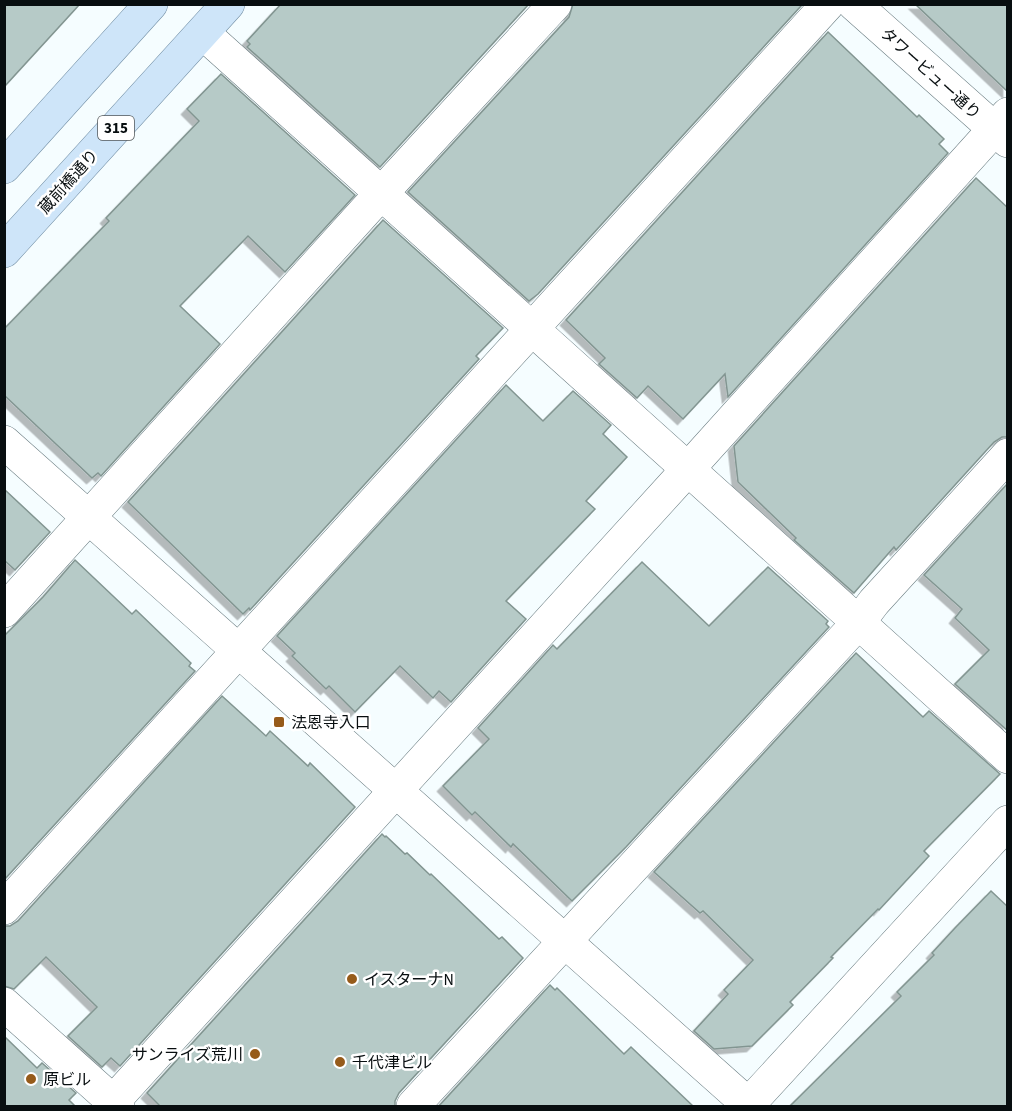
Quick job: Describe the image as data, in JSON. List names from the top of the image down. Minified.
{"streets":{"main road":["315","蔵前橋通り"],"street":["タワービュー通り"]},"places":{"transit":["法恩寺入口"],"other":["イスターナN","サンライズ荒川","千代津ビル","原ビル"]}}
